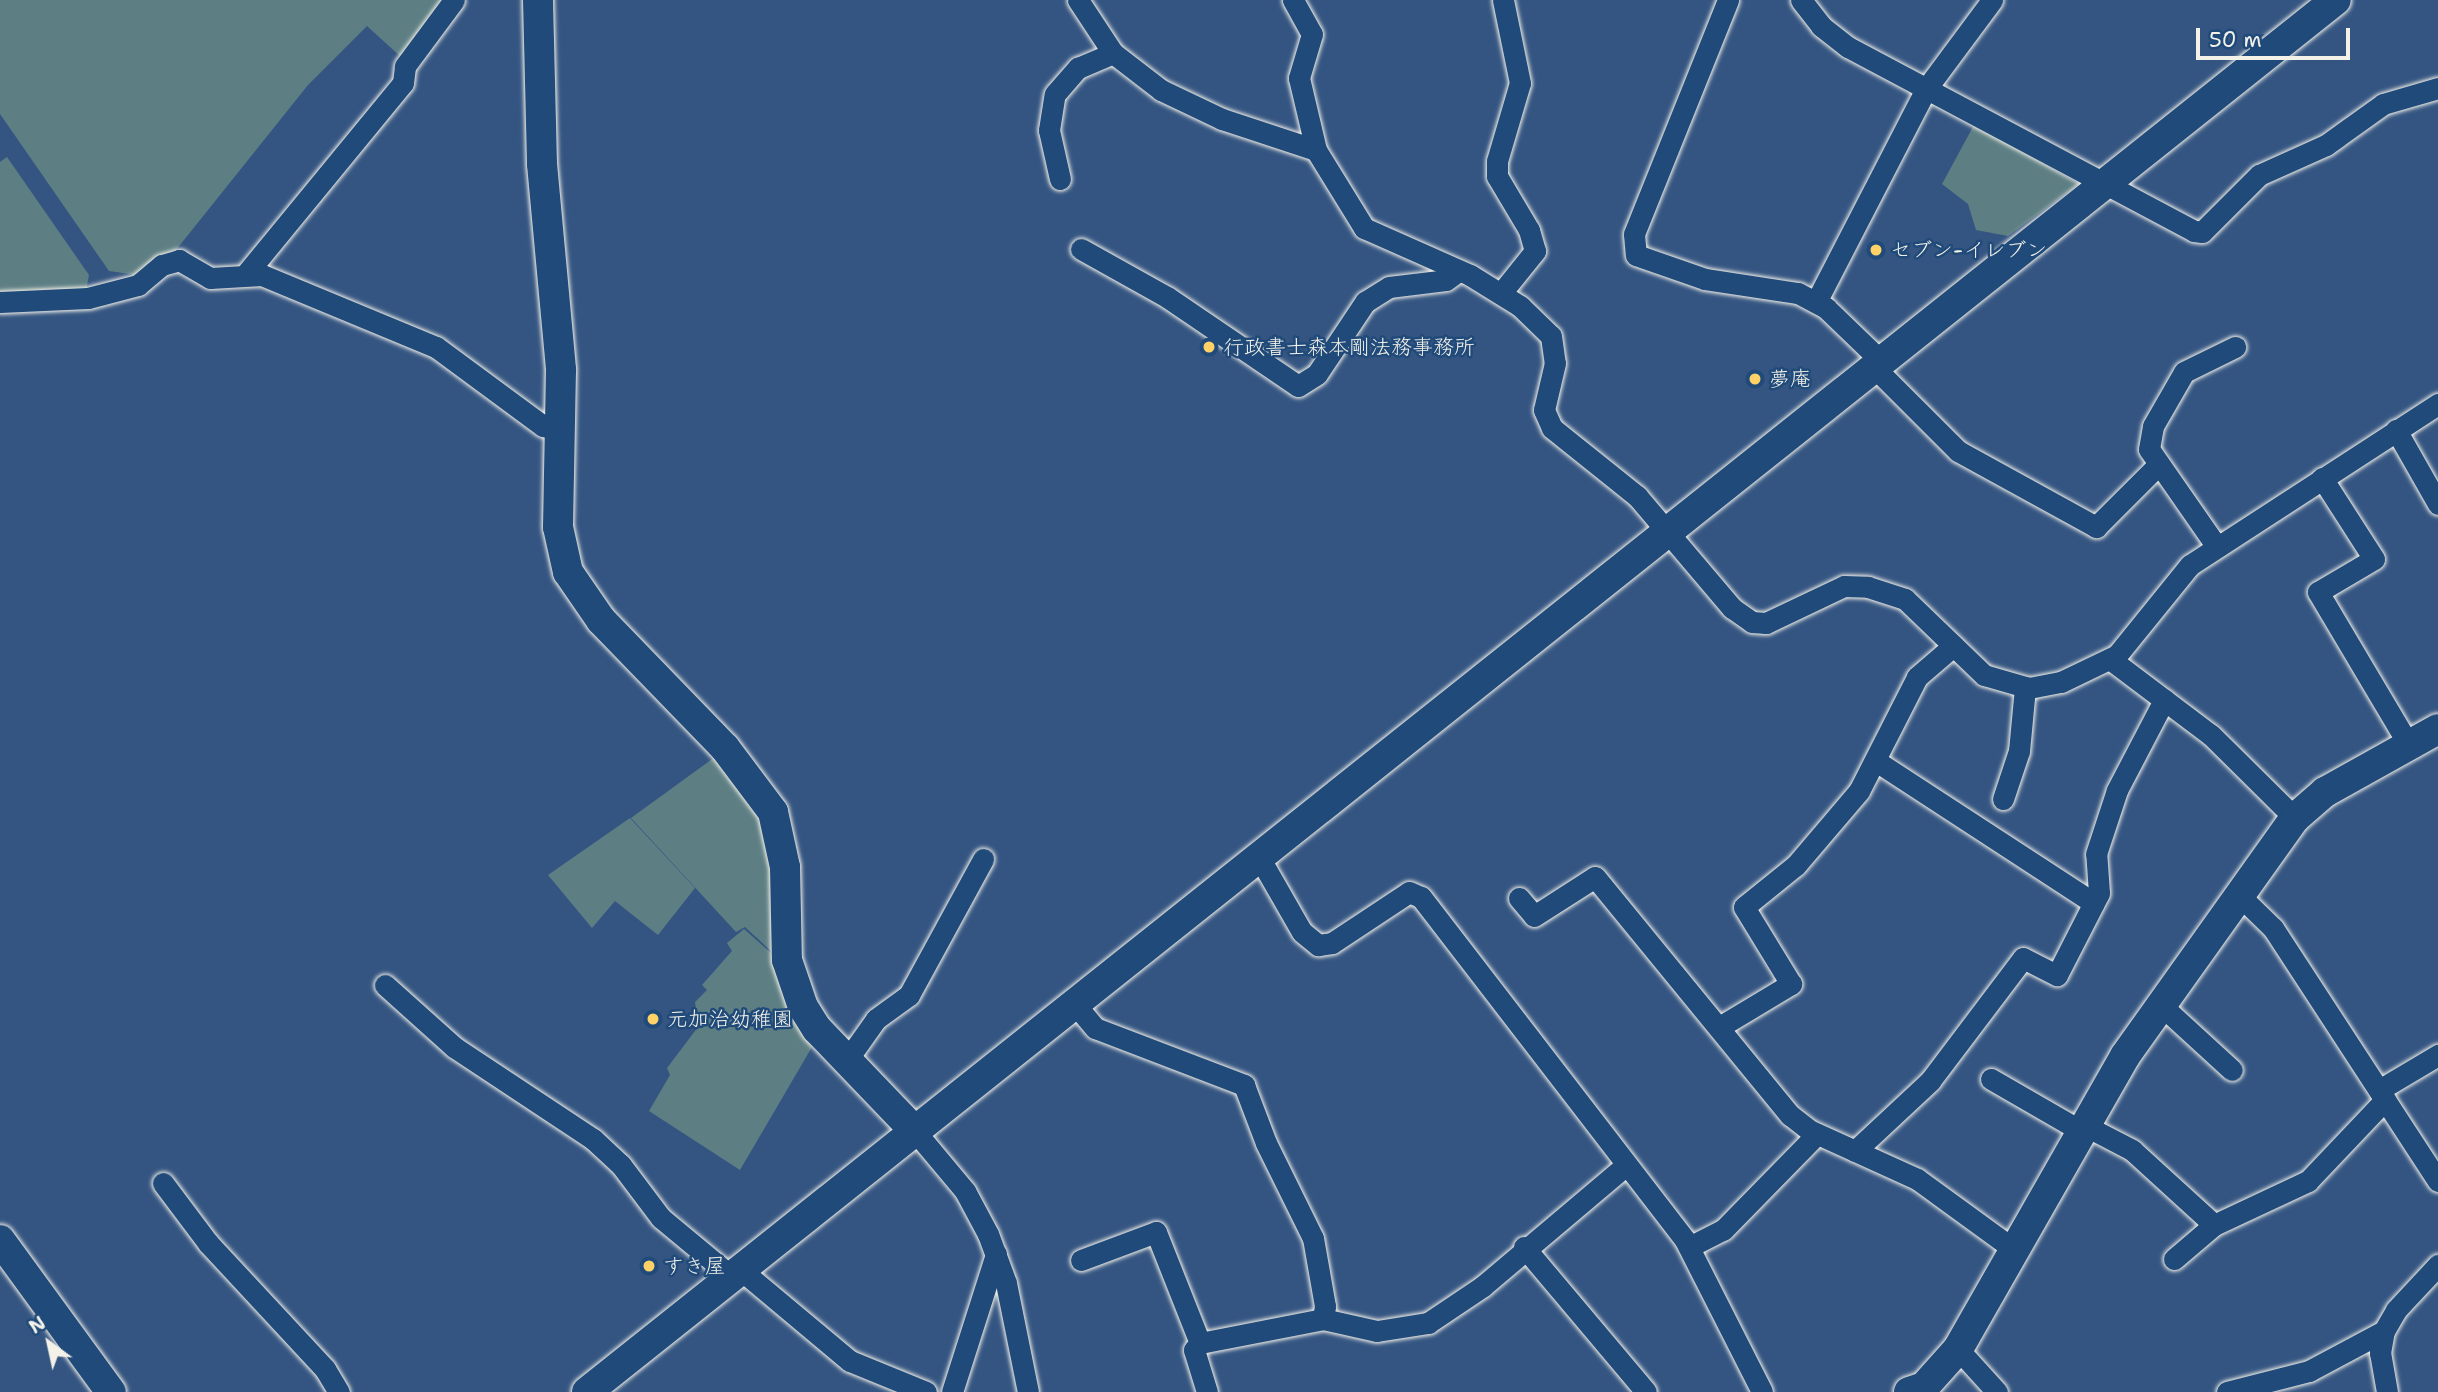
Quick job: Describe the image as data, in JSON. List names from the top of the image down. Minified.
{"places":["セブン-イレブン","行政書士森本剛法務事務所","夢庵","元加治幼稚園","すき屋"],"scale_bar":"50 m","north":"top left"}
